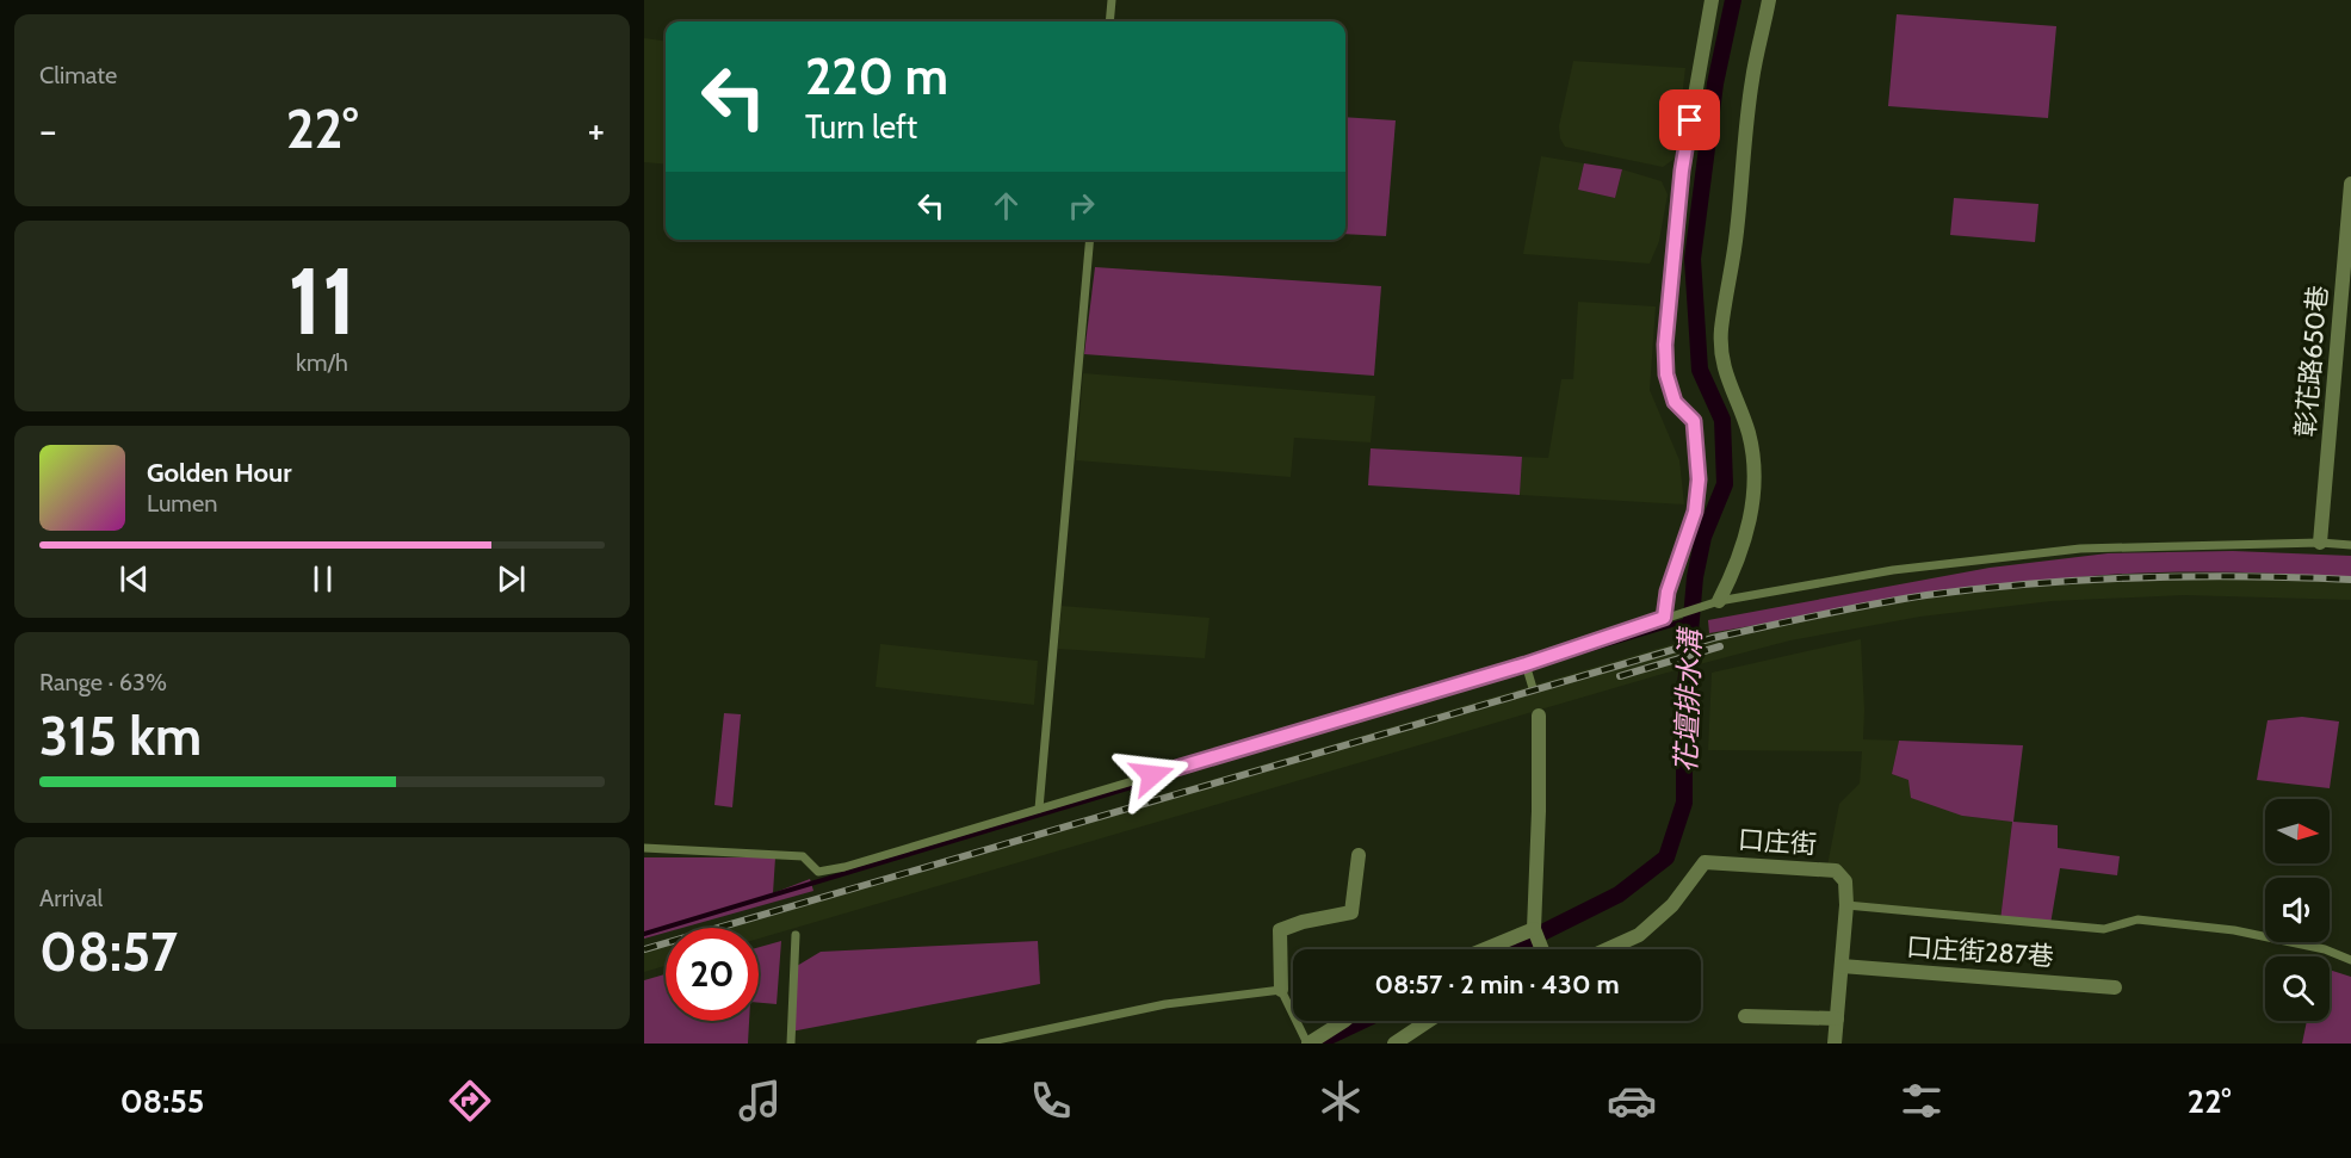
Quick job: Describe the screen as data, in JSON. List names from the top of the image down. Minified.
{"streets":{"street":["彰花路650巷","口庄街","口庄街287巷"]},"crossings":[["口庄街","口庄街287巷"]],"water":["花壇排水溝"],"north":"right","page":{"tile":["Climate",["11","km/h"],["Range · 63%","315 km"],["Arrival","08:57"]],"turn":["220 m","Turn left"],"heat":["−","22°","+"],"song":["Golden Hour","Lumen"],"limit":"20","trip":"08:57 · 2 min · 430 m","tabs":["08:55","22°"]}}
